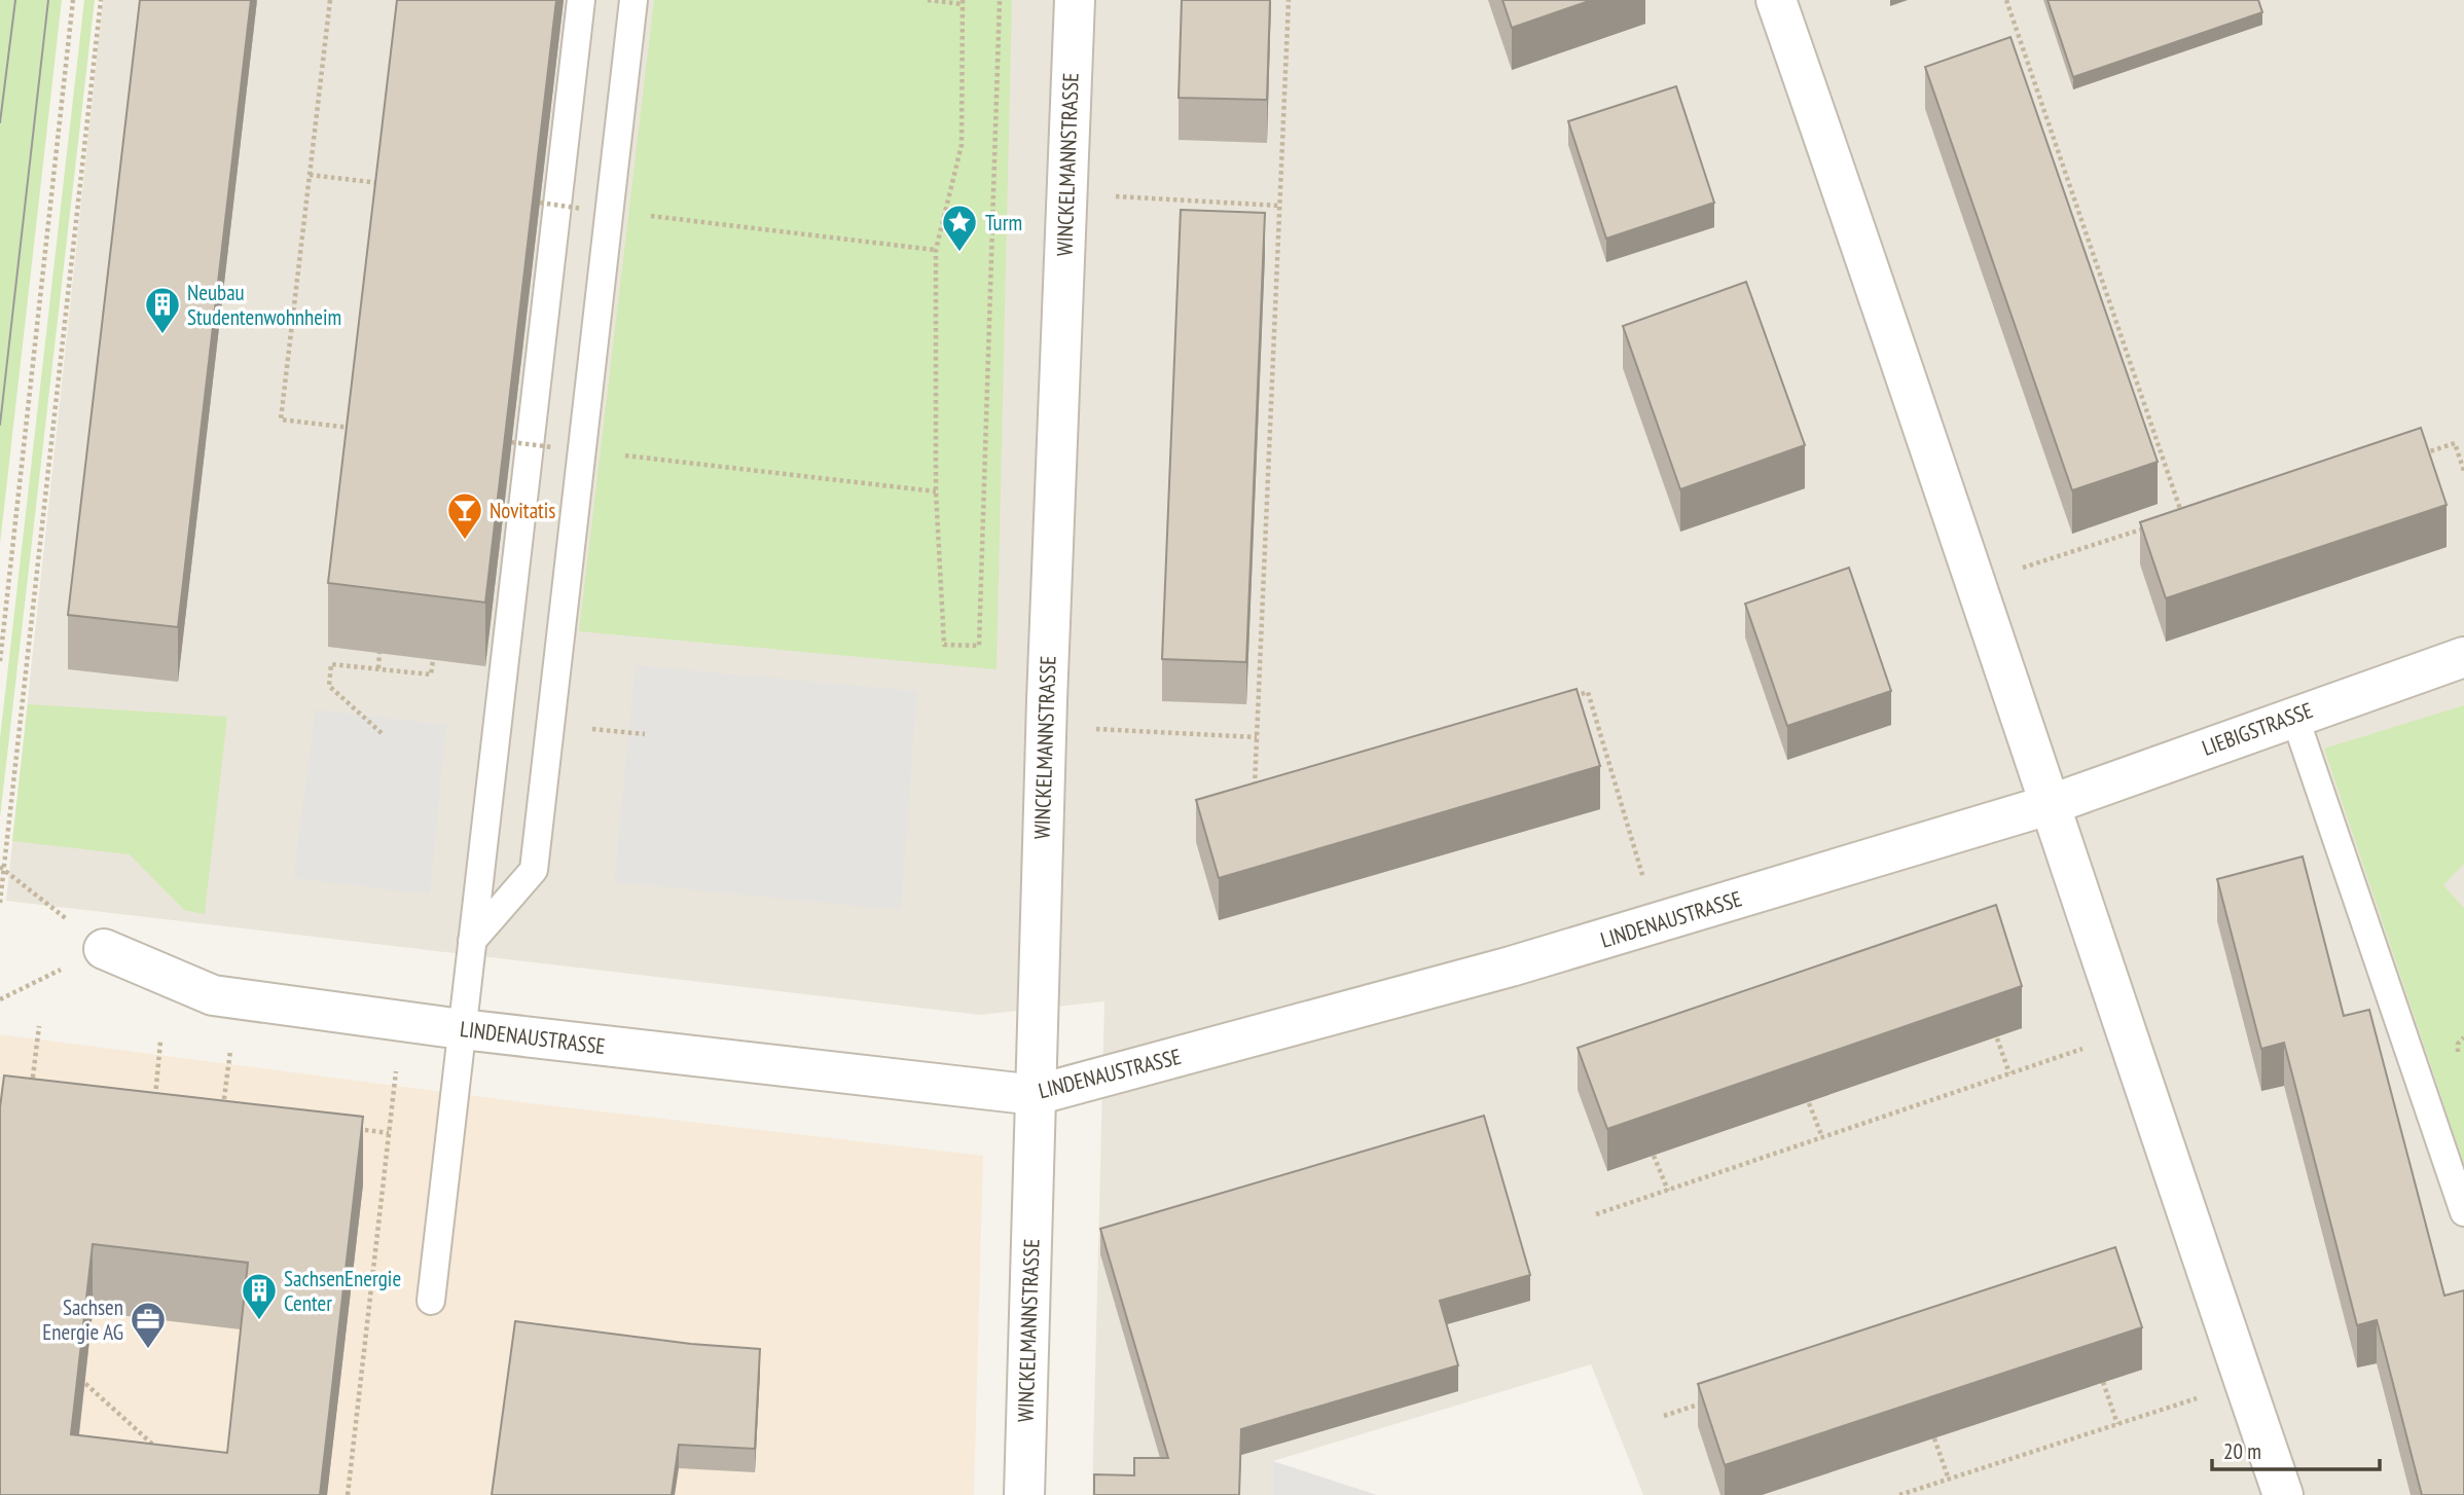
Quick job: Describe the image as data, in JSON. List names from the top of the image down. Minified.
{"streets":{"street":["WINCKELMANNSTRASSE","LIEBIGSTRASSE","LINDENAUSTRASSE"]},"crossings":[["WINCKELMANNSTRASSE","LINDENAUSTRASSE"],["LIEBIGSTRASSE","LINDENAUSTRASSE"]],"places":{"place":["Turm"],"building":["Neubau Studentenwohnheim","SachsenEnergie Center"],"bar":["Novitatis"],"office":["Sachsen Energie AG"]},"scale_bar":"20 m"}
